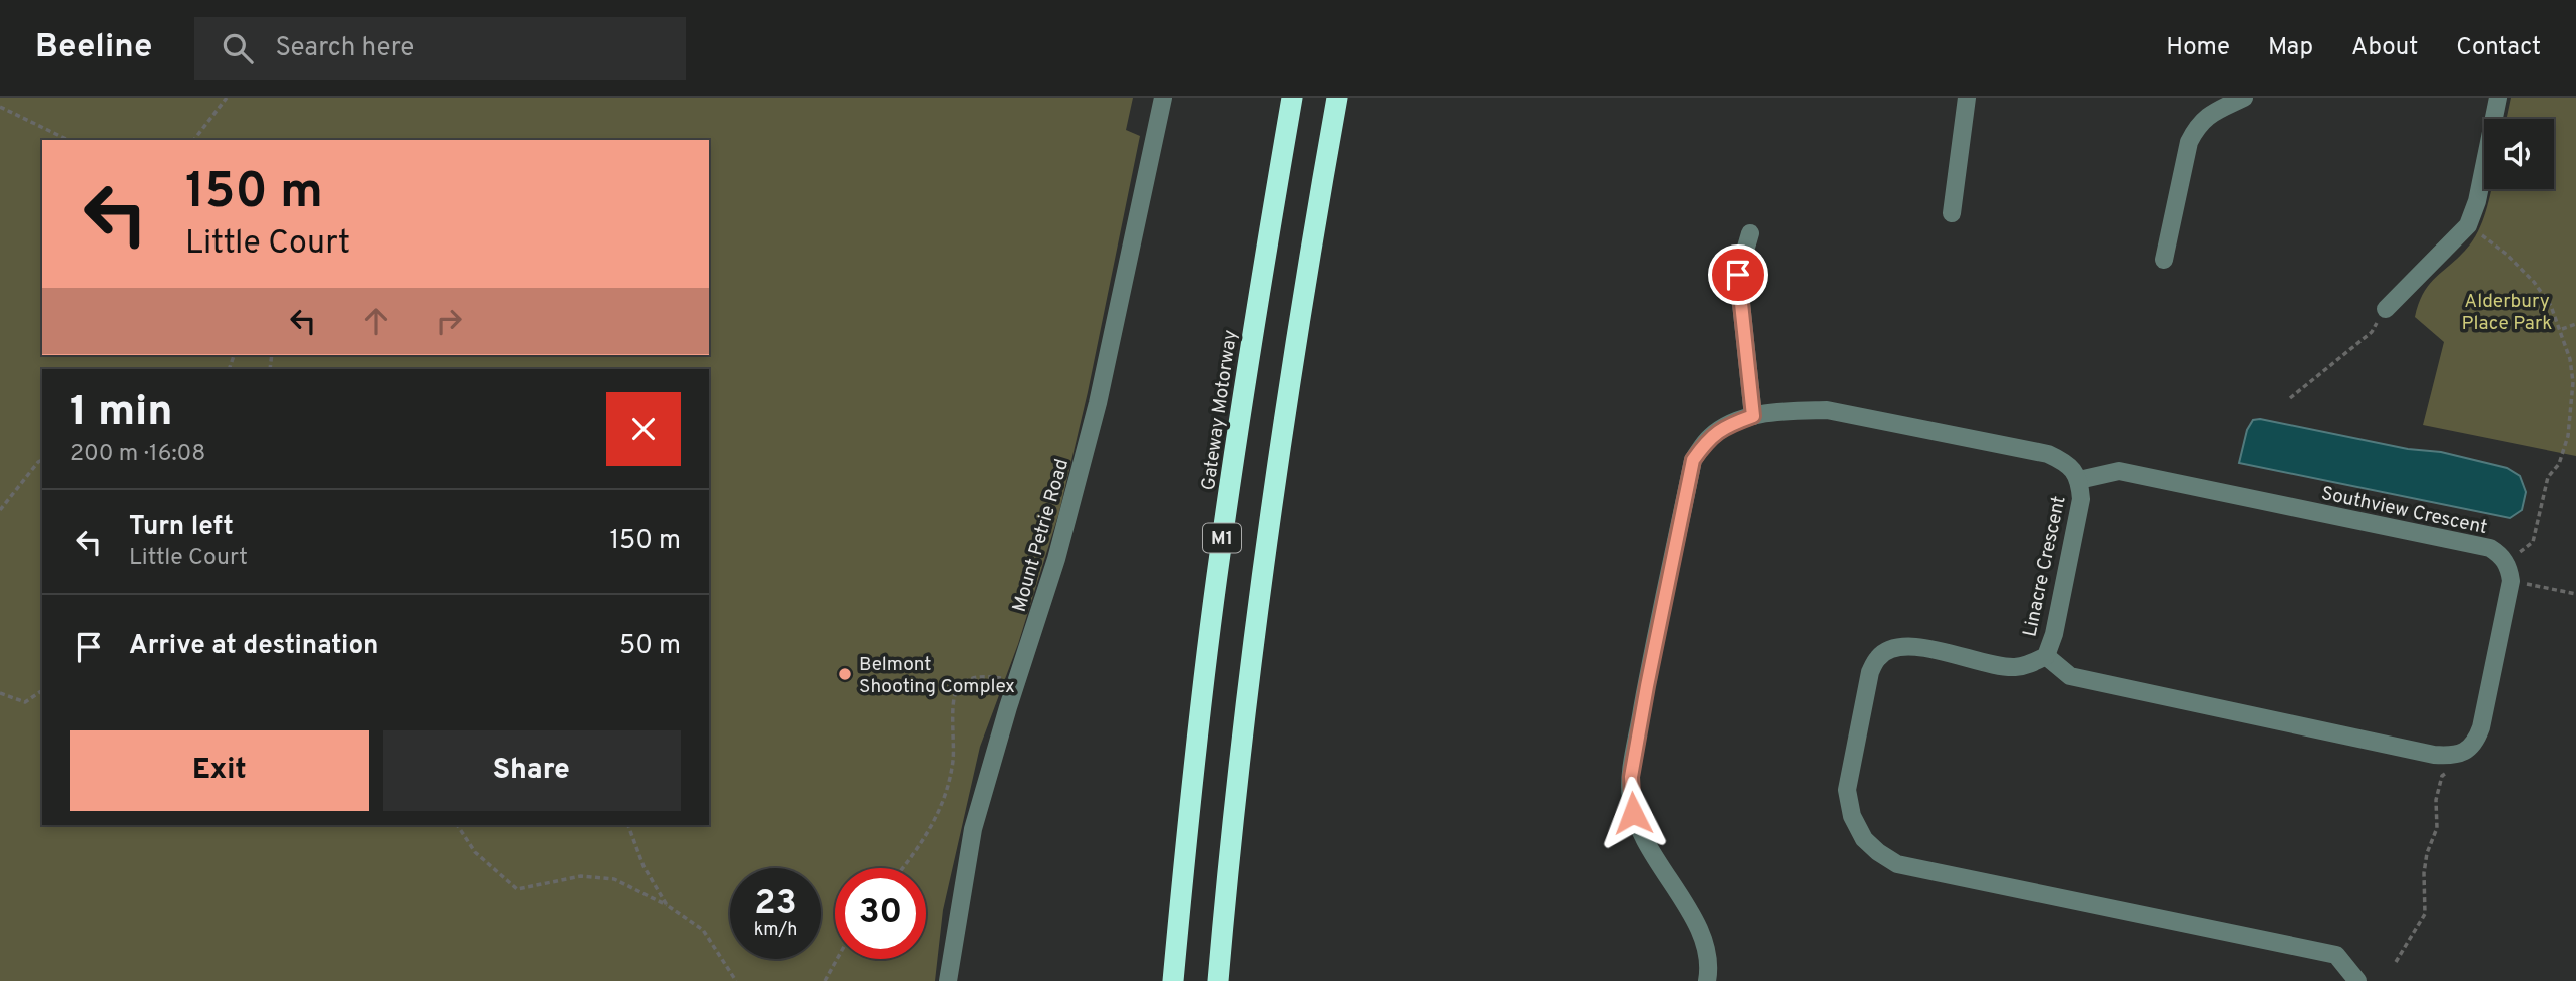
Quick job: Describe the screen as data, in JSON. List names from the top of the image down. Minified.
{"streets":{"highway":["Gateway Motorway","M1"],"street":["Southview Crescent","Mount Petrie Road","Linacre Crescent"]},"crossings":[["Southview Crescent","Linacre Crescent"]],"parks":["Alderbury Place Park"],"places":["Belmont Shooting Complex"],"page":{"header":"Beeline","search":"Search here","nav":["Home","Map","About","Contact"],"turn":["150 m","Little Court"],"heading":["1 min","200 m · 16:08"],"list":[{"name":"Turn left","note":"Little Court","value":"150 m"},{"name":"Arrive at destination","value":"50 m"}],"buttons":["Exit","Share"],"speed":"23 km/h","limit":"30"}}
